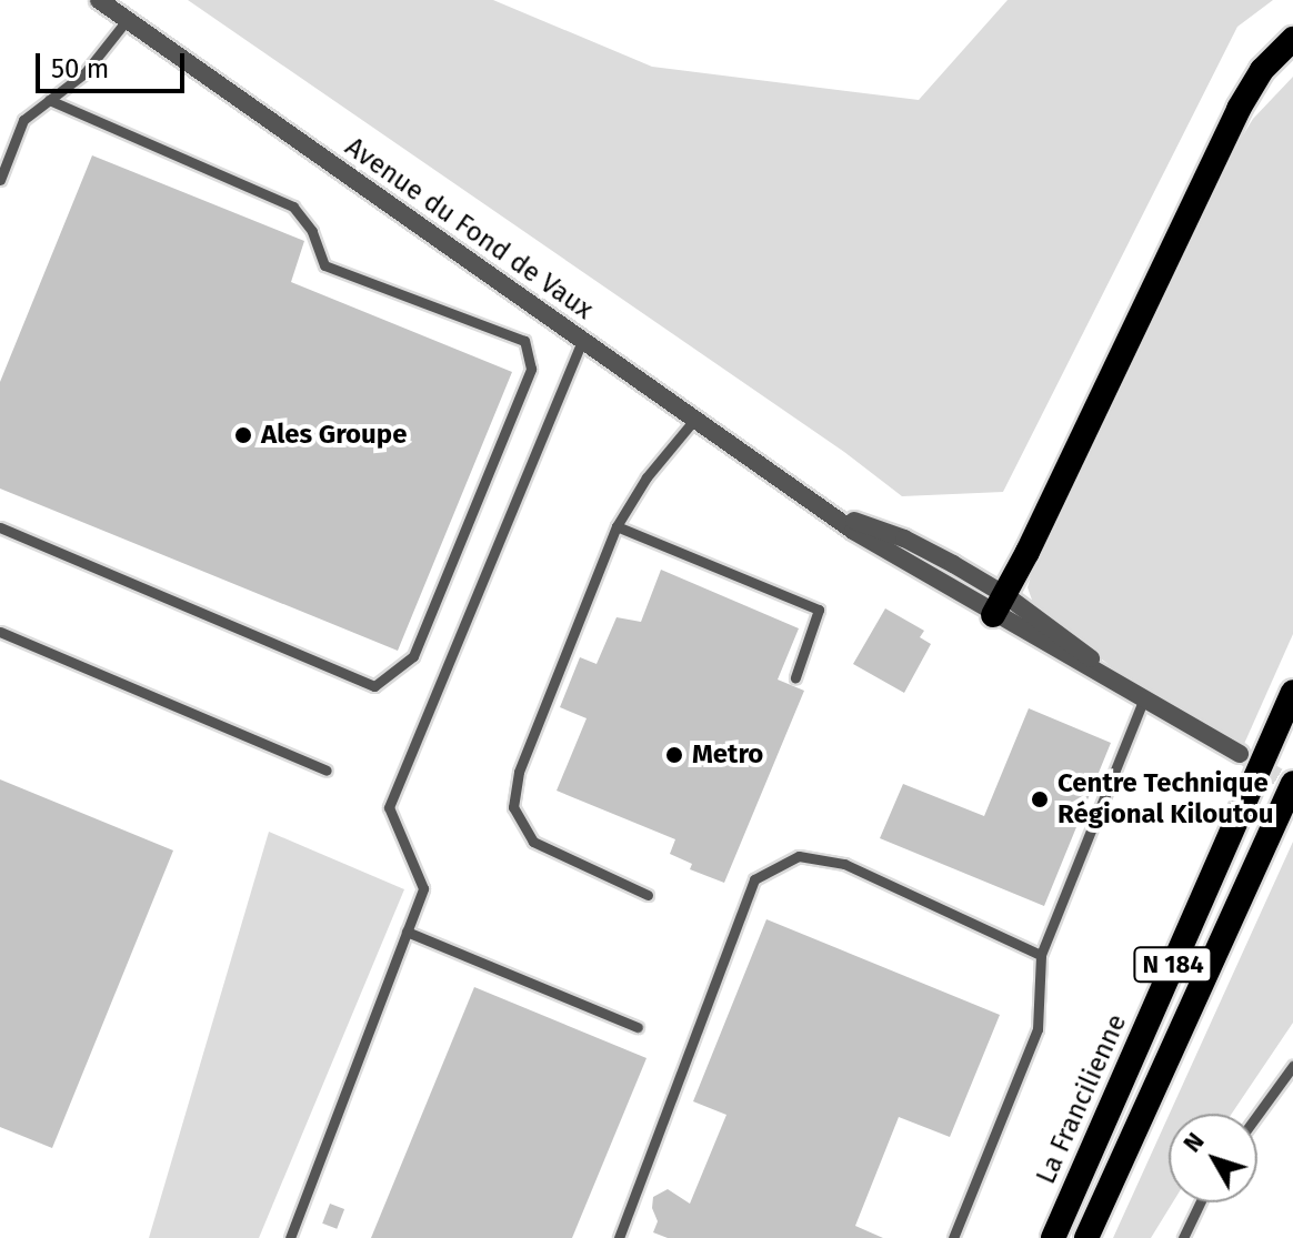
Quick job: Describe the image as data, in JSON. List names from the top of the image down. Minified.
{"streets":{"highway":["N 184","La Francilienne"],"street":["Avenue du Fond de Vaux"]},"places":["Ales Groupe","Metro","Centre Technique Régional Kiloutou"],"scale_bar":"50 m","north":"top left"}
